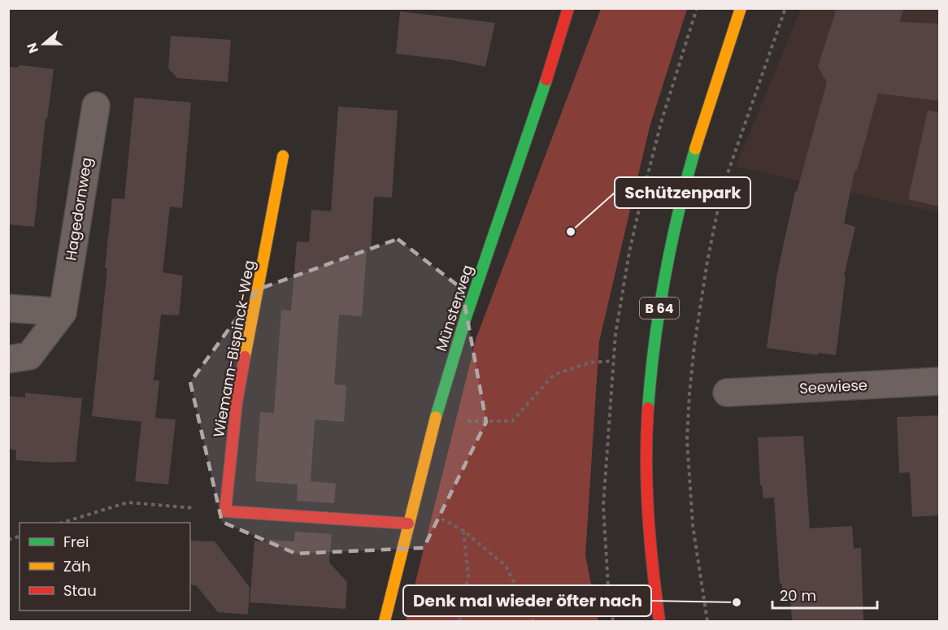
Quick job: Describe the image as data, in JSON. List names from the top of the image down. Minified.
{"streets":{"street":["Hagedornweg","Münsterweg","B 64","Wiemann-Bispinck-Weg","Seewiese"]},"places":["Schützenpark","Denk mal wieder öfter nach"],"legend":["Frei","Zäh","Stau"],"scale_bar":"20 m","north":"left"}
